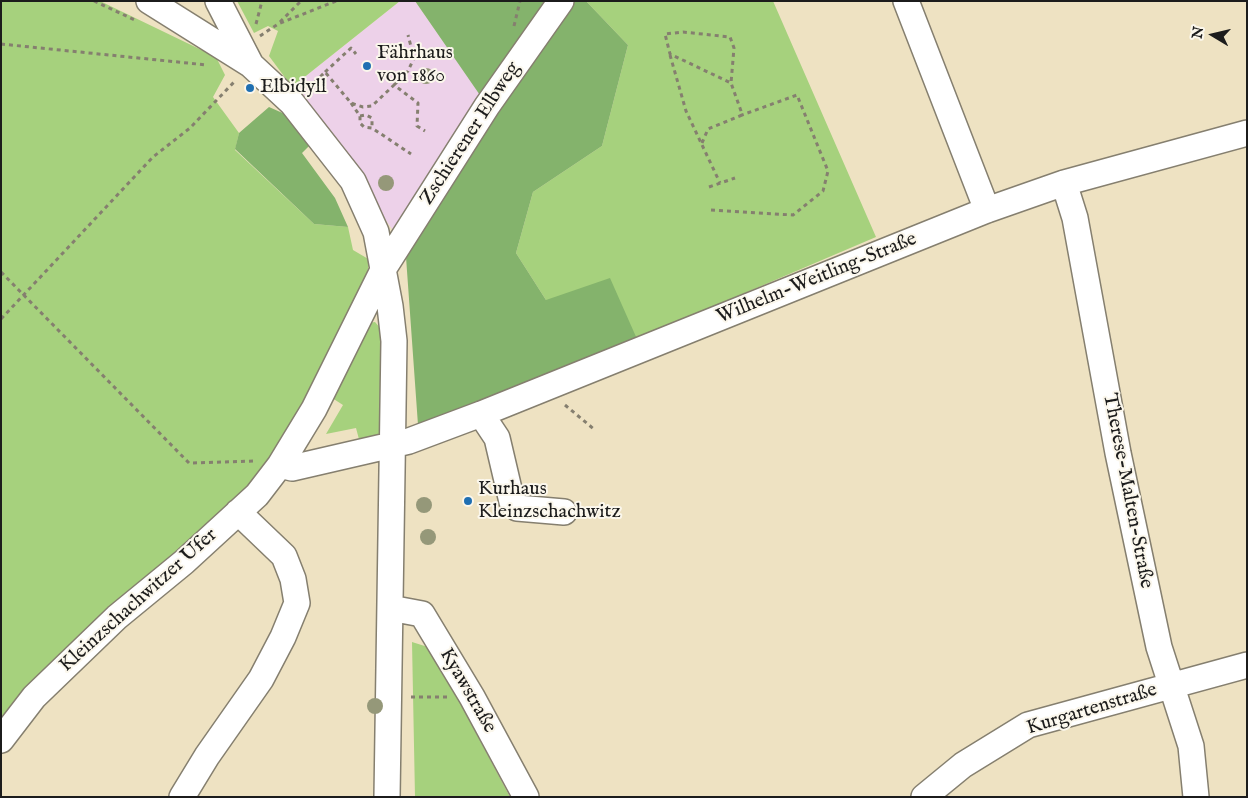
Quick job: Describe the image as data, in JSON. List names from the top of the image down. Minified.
{"streets":{"street":["Zschierener Elbweg","Wilhelm-Weitling-Straße","Therese-Malten-Straße","Kleinzschachwitzer Ufer","Kyawstraße","Kurgartenstraße"]},"crossings":[["Zschierener Elbweg","Kleinzschachwitzer Ufer"],["Wilhelm-Weitling-Straße","Therese-Malten-Straße"],["Therese-Malten-Straße","Kurgartenstraße"]],"places":["Fährhaus von 1860","Elbidyll","Kurhaus Kleinzschachwitz"],"north":"left"}
